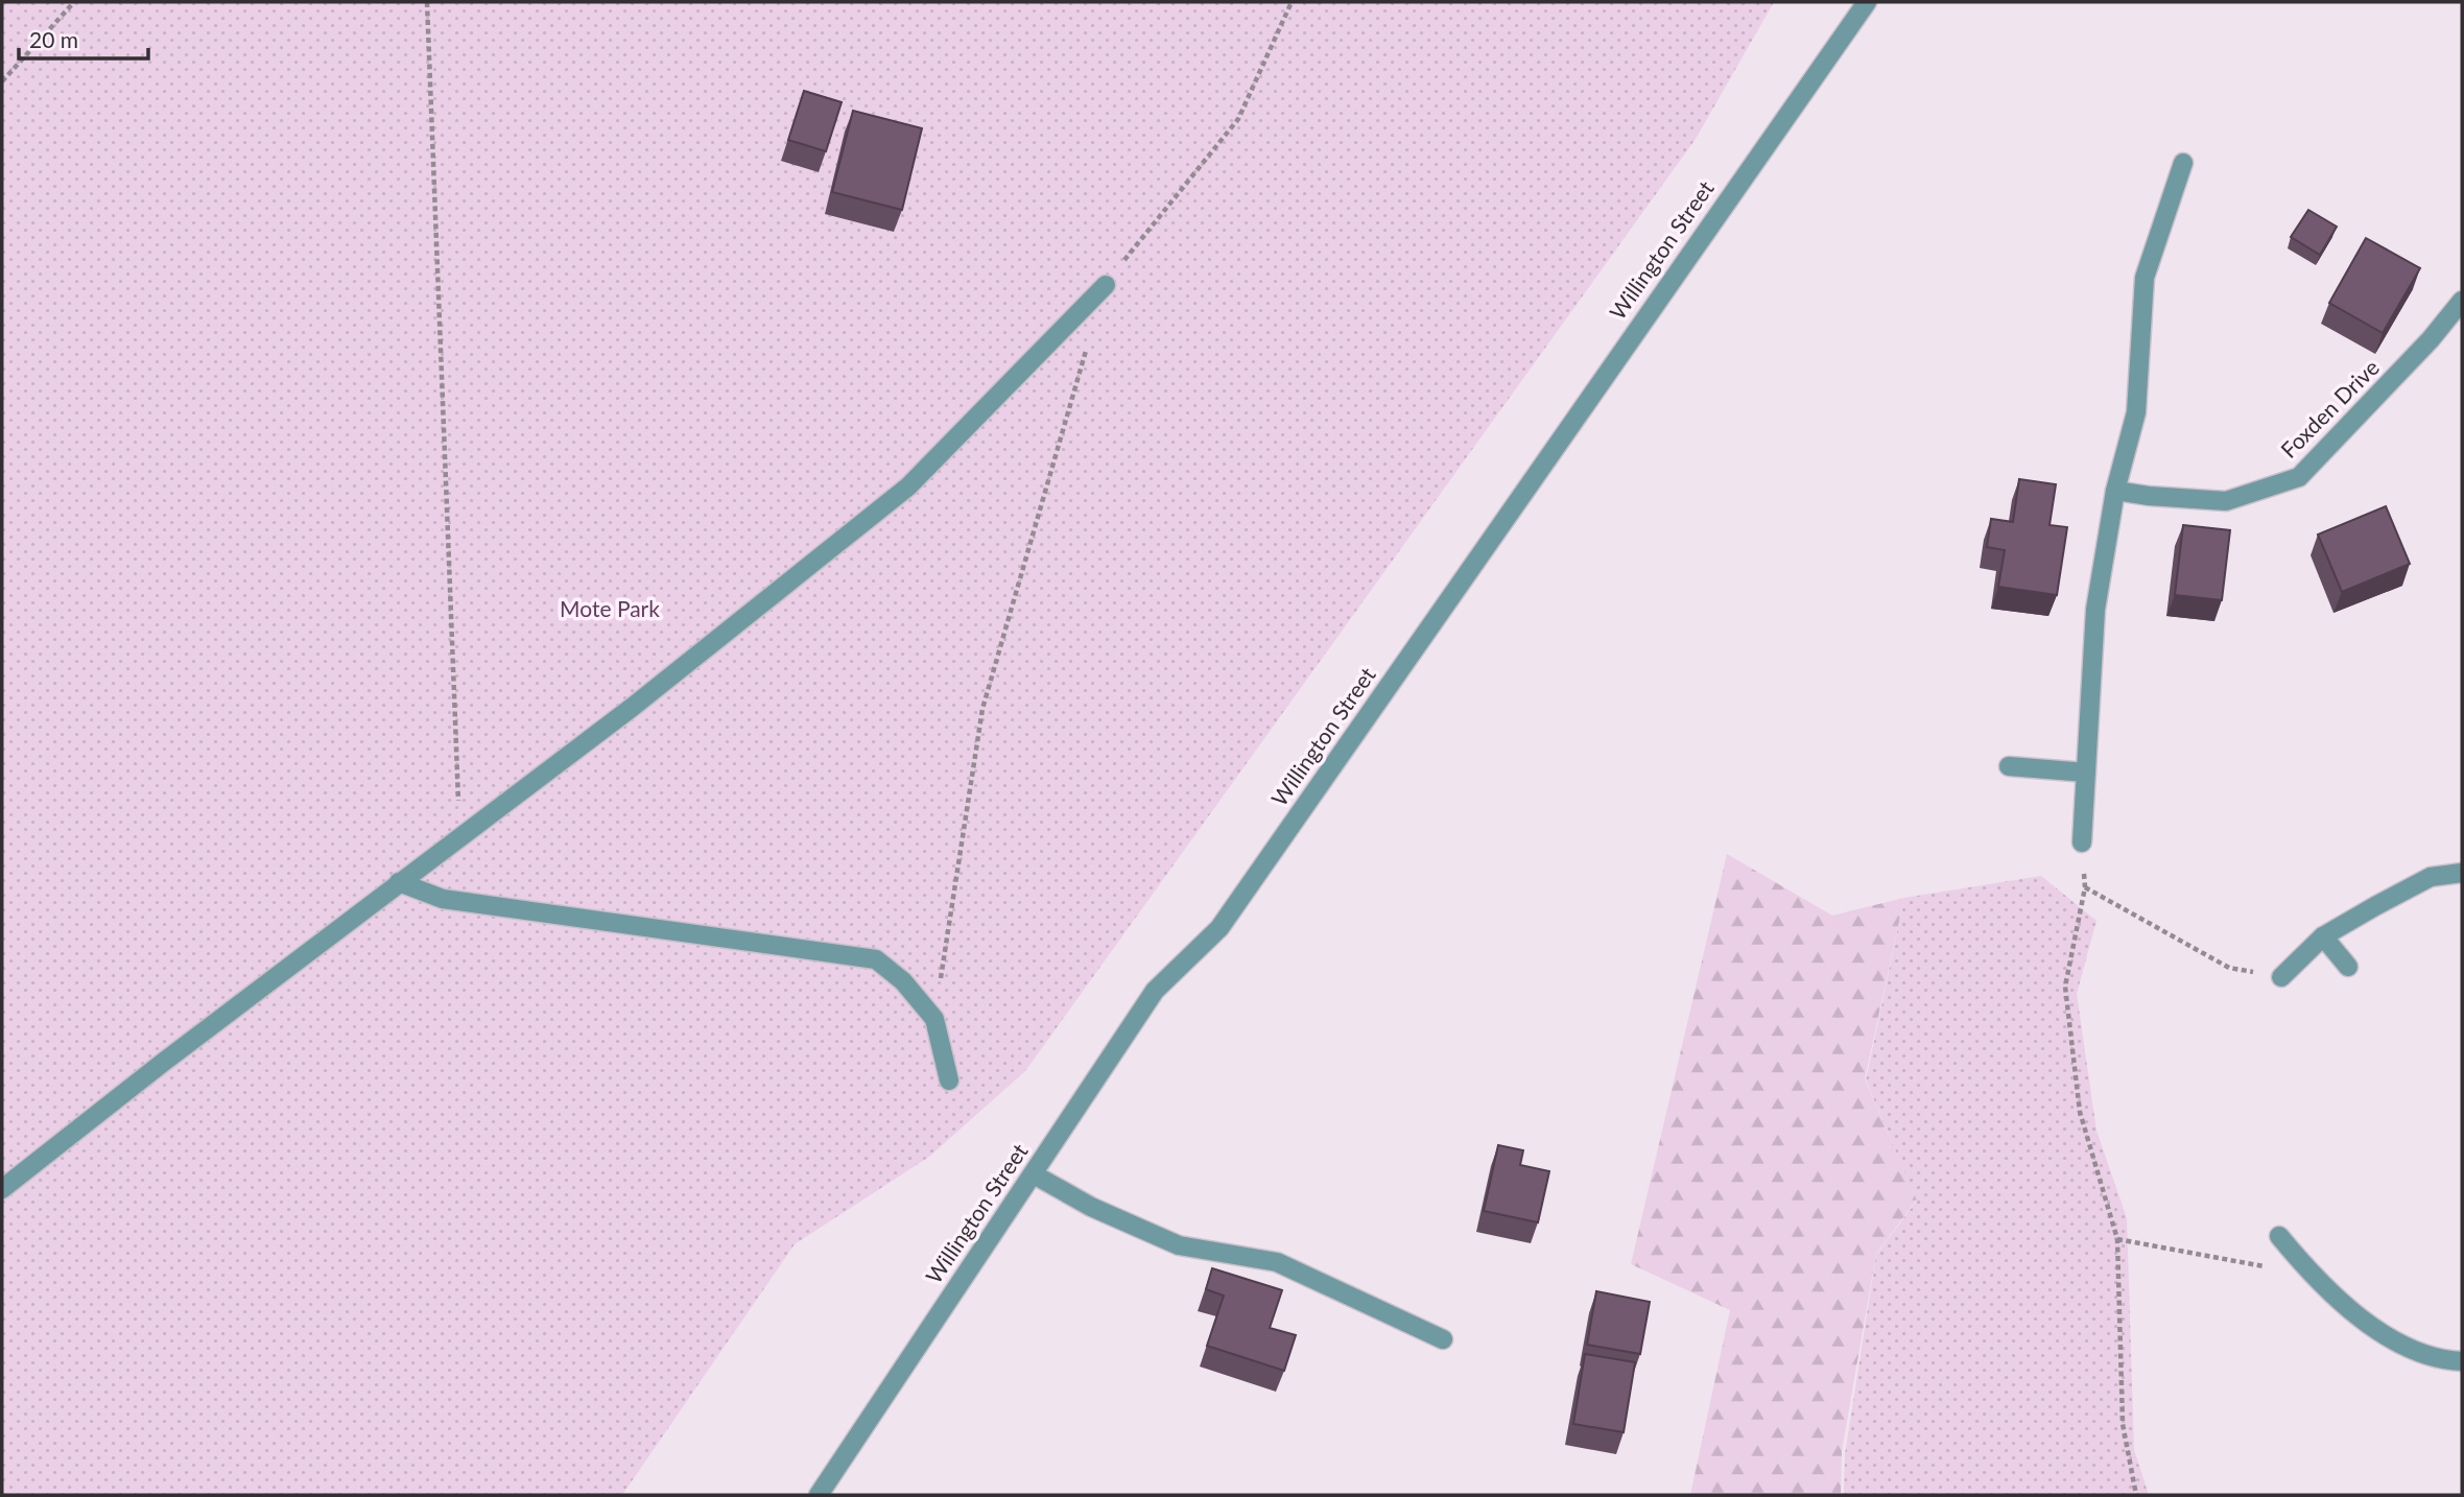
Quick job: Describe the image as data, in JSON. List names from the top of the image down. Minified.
{"streets":{"street":["Willington Street","Foxden Drive"]},"parks":["Mote Park"],"scale_bar":"20 m"}
